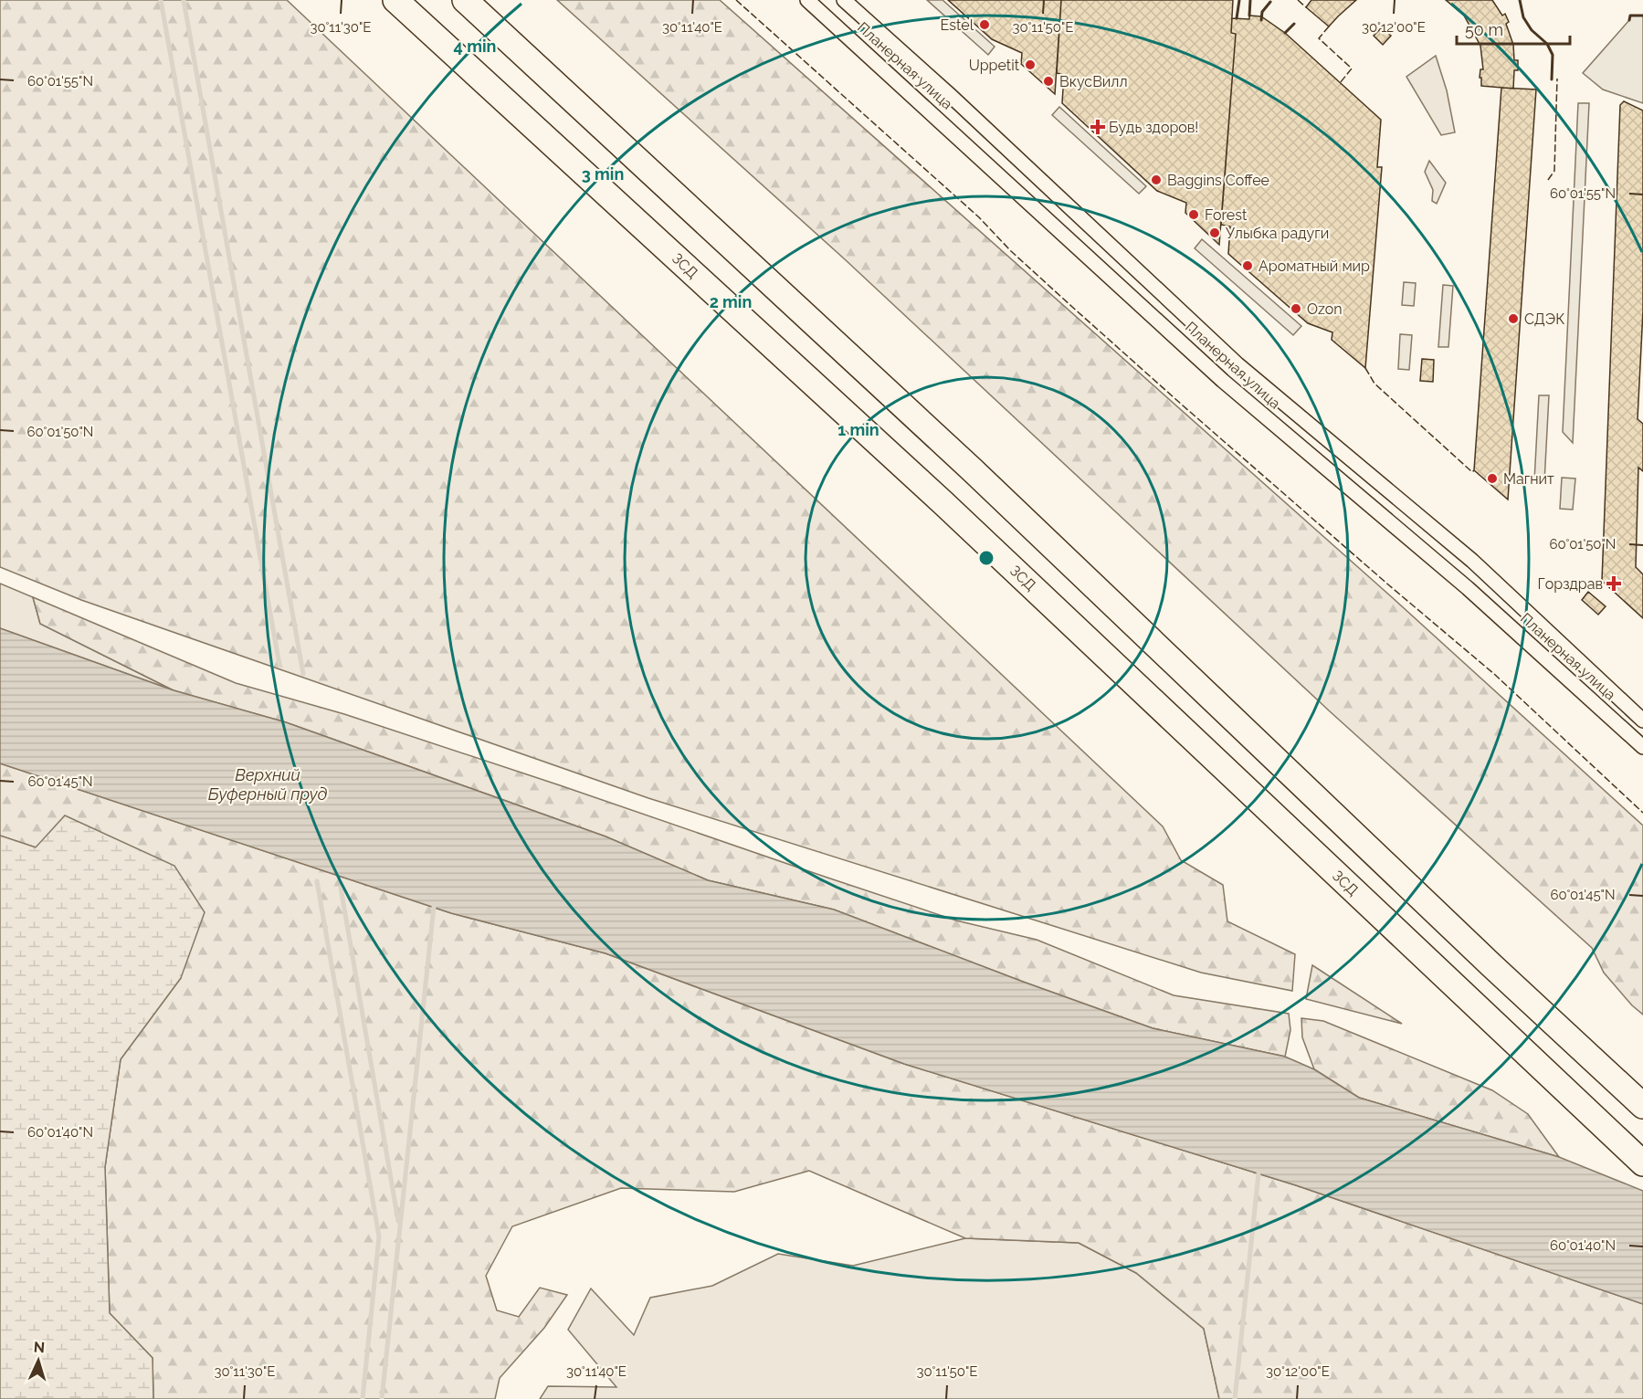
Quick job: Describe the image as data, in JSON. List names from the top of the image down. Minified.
{"streets":{"highway":["ЗСД"],"street":["Планерная улица"]},"water":["Верхний Буферный пруд"],"places":{"other":["Estel","Uppetit","ВкусВилл","Baggins Coffee","Forest","Улыбка радуги","Ароматный мир","Ozon","СДЭК","Магнит"],"health":["Будь здоров!","Горздрав"]},"scale_bar":"50 m","north":"top","coordinates":["30°11'30\"E","30°11'40\"E","30°11'50\"E","30°12'00\"E","60°01'55\"N","60°01'50\"N","60°01'45\"N","60°01'40\"N"],"rings":["4 min","3 min","2 min","1 min"]}
